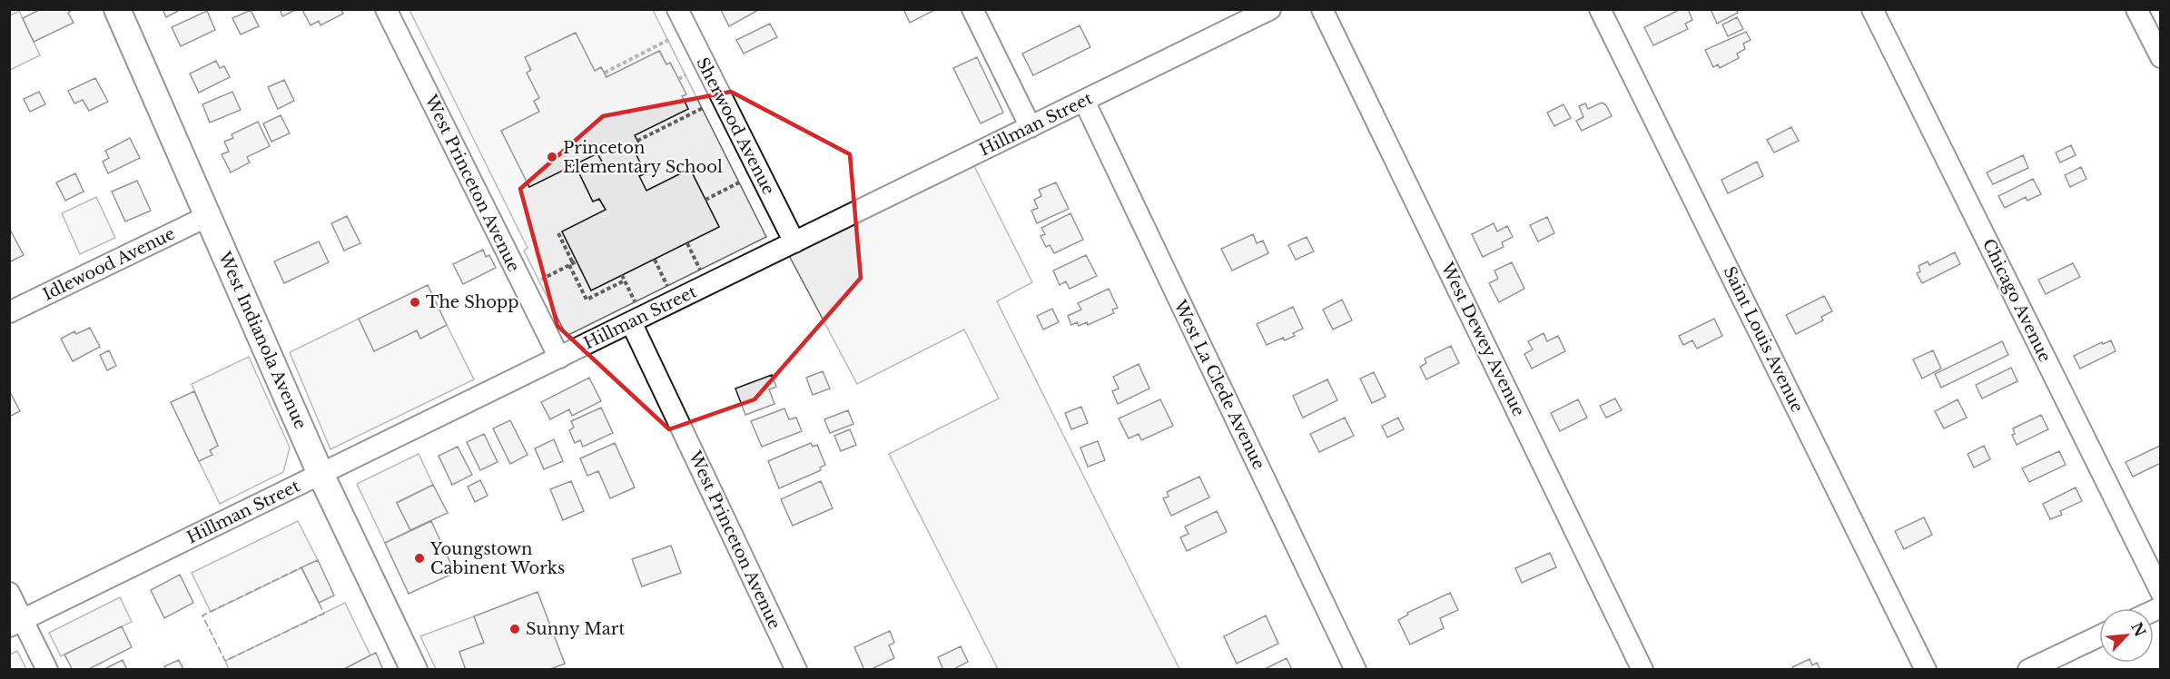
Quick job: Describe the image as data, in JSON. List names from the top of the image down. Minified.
{"streets":{"main road":["West Indianola Avenue"],"street":["Hillman Street","Sherwood Avenue","West Princeton Avenue","Idlewood Avenue","Chicago Avenue","West Dewey Avenue","Saint Louis Avenue","West La Clede Avenue"]},"crossings":[["Hillman Street","Sherwood Avenue"],["Hillman Street","West Princeton Avenue"],["Hillman Street","West Indianola Avenue"],["Hillman Street","West La Clede Avenue"],["Idlewood Avenue","West Indianola Avenue"]],"places":["Princeton Elementary School","The Shopp","Youngstown Cabinent Works","Sunny Mart"],"north":"top right"}
